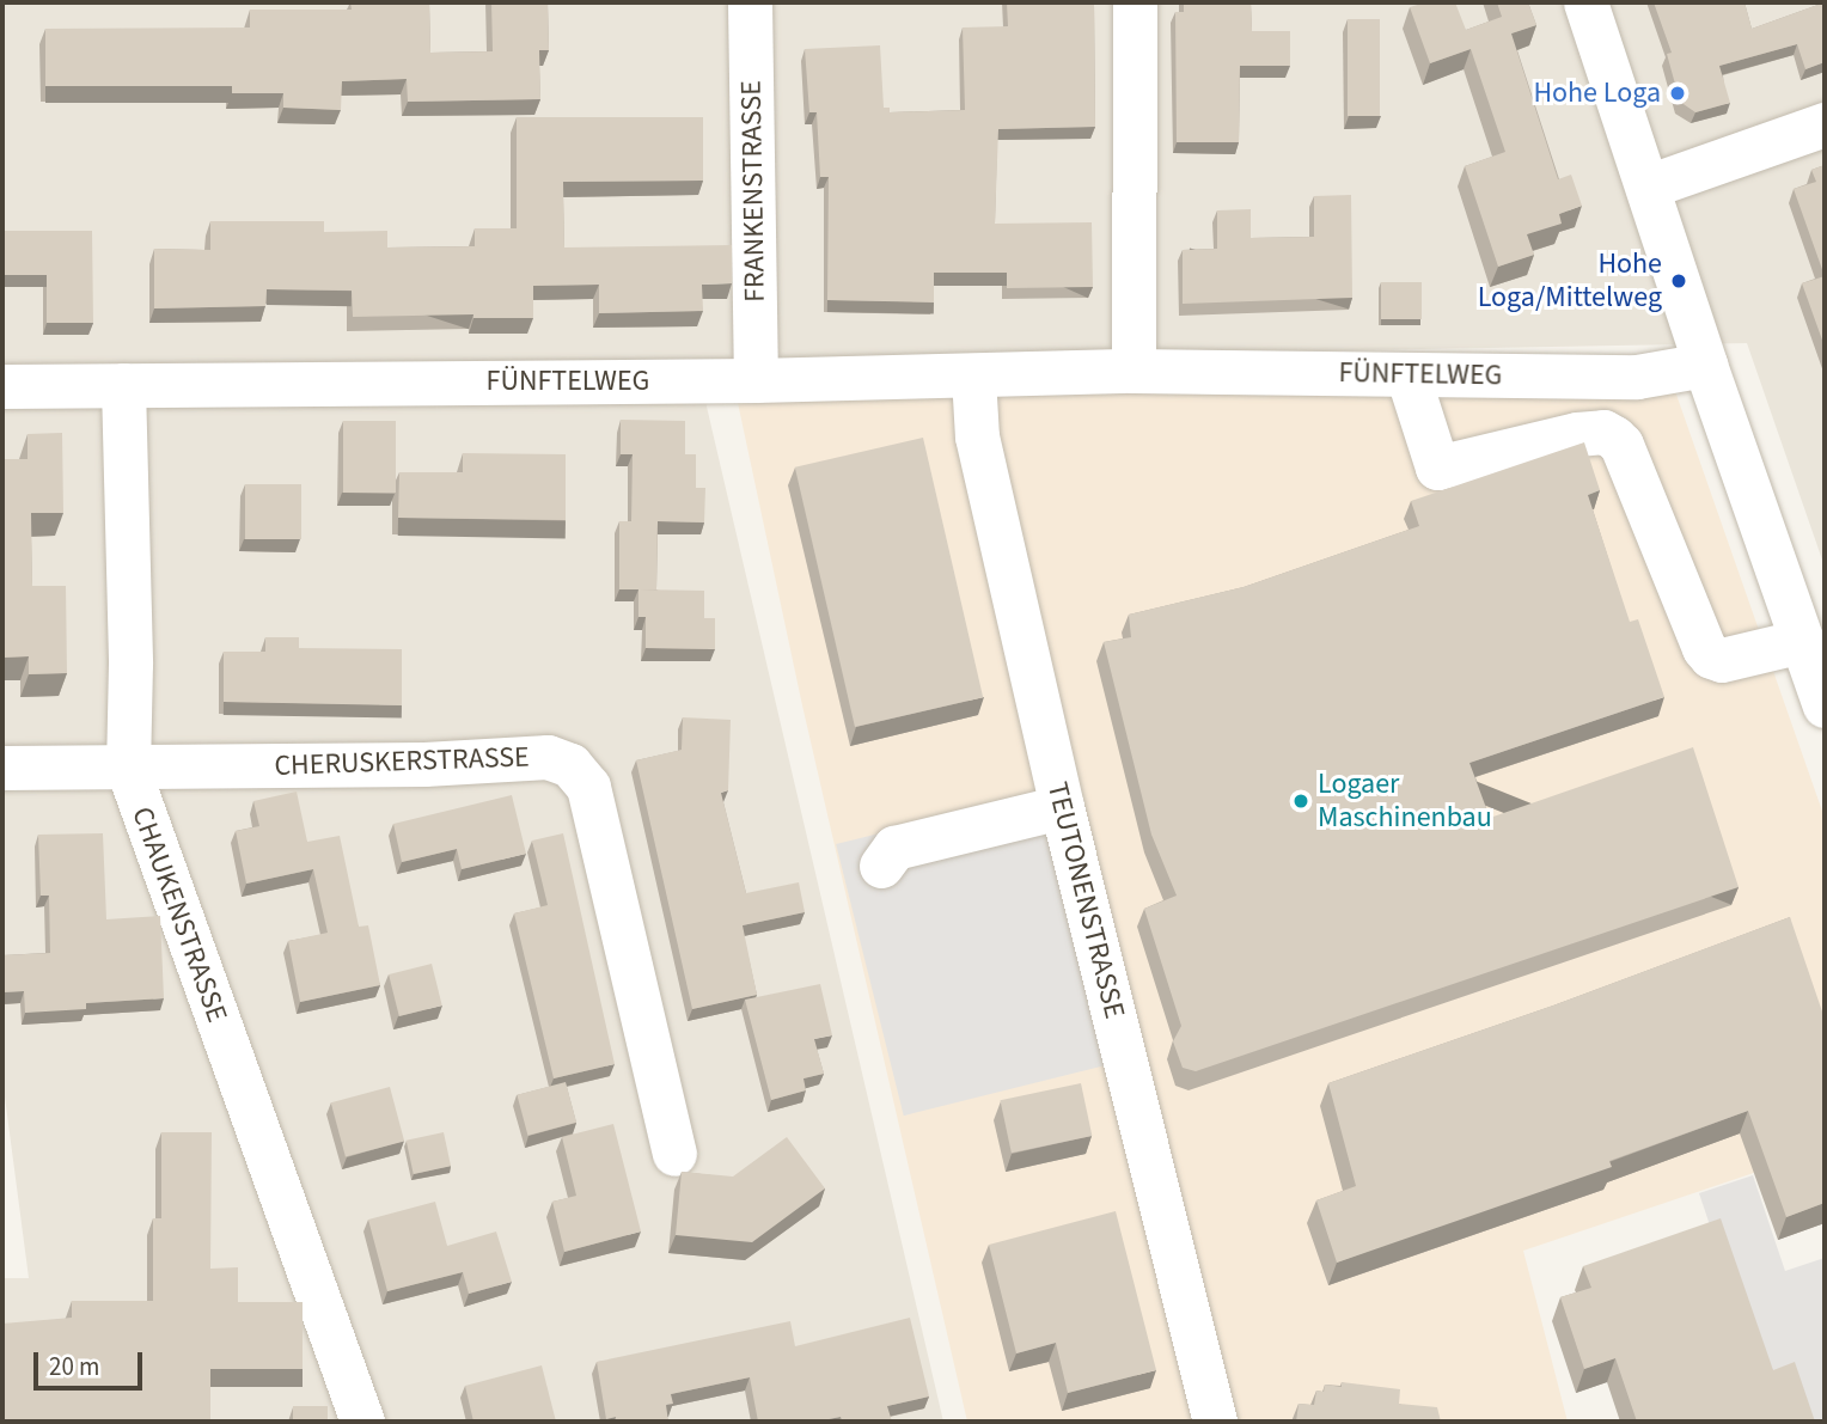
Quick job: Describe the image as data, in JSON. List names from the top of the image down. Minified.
{"streets":{"street":["FRANKENSTRASSE","FÜNFTELWEG","CHERUSKERSTRASSE","TEUTONENSTRASSE","CHAUKENSTRASSE"]},"crossings":[["FRANKENSTRASSE","FÜNFTELWEG"],["FÜNFTELWEG","TEUTONENSTRASSE"],["FÜNFTELWEG","CHAUKENSTRASSE"],["CHERUSKERSTRASSE","CHAUKENSTRASSE"]],"places":["Hohe Loga","Hohe Loga/Mittelweg","Logaer Maschinenbau"],"scale_bar":"20 m"}
